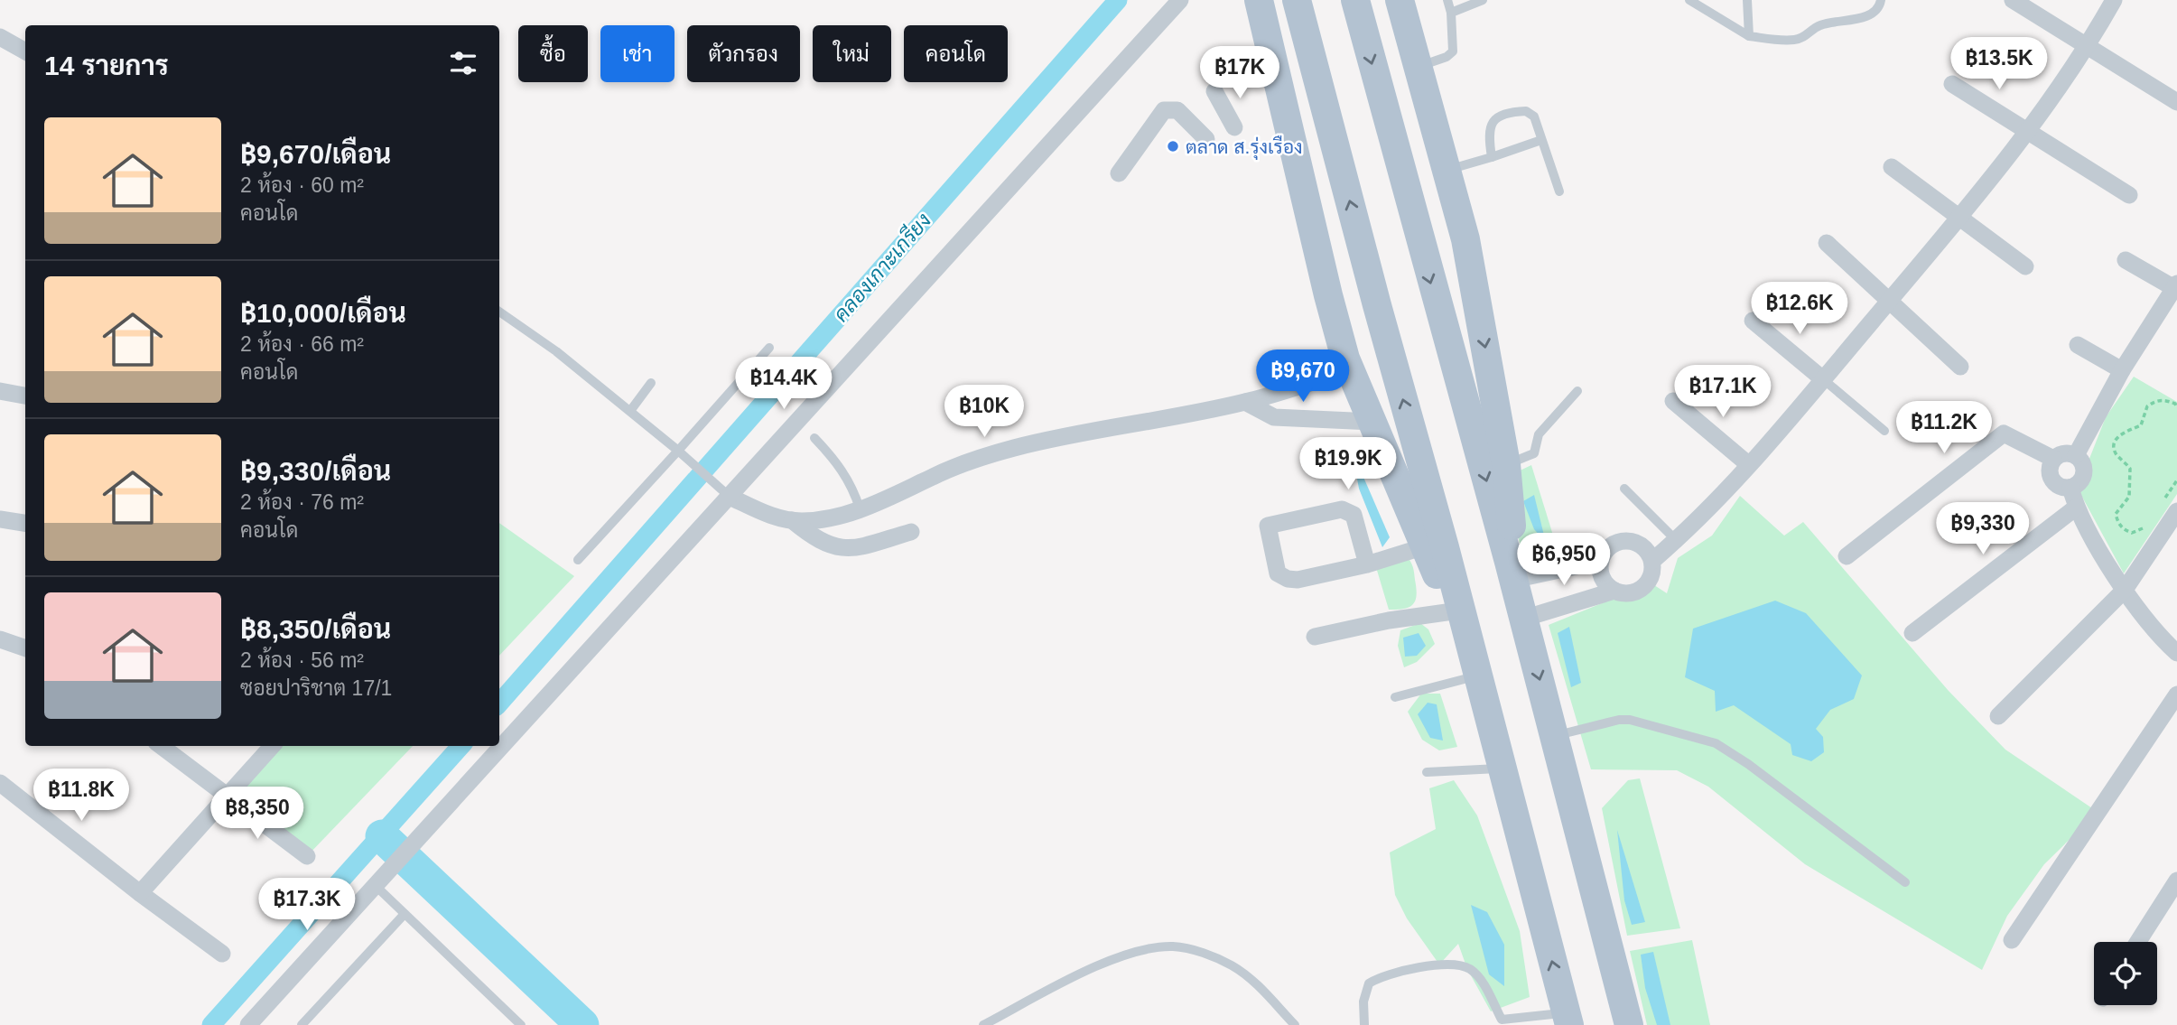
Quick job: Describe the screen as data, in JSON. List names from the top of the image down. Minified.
{"water":["คลองเกาะเกรียง"],"places":["ตลาด ส.รุ่งเรือง"],"page":{"chip":["ซื้อ","เช่า","ตัวกรอง","ใหม่","คอนโด"],"heading":"14 รายการ","price":["฿13.5K","฿17K","฿12.6K","฿9,670","฿14.4K","฿17.1K","฿10K","฿11.2K","฿19.9K","฿9,330","฿6,950","฿11.8K","฿8,350","฿17.3K"],"list":[{"name":"฿9,670/เดือน","note":"2 ห้อง · 60 m² · คอนโด"},{"name":"฿10,000/เดือน","note":"2 ห้อง · 66 m² · คอนโด"},{"name":"฿9,330/เดือน","note":"2 ห้อง · 76 m² · คอนโด"},{"name":"฿8,350/เดือน","note":"2 ห้อง · 56 m² · ซอยปาริชาต 17/1"}]}}
